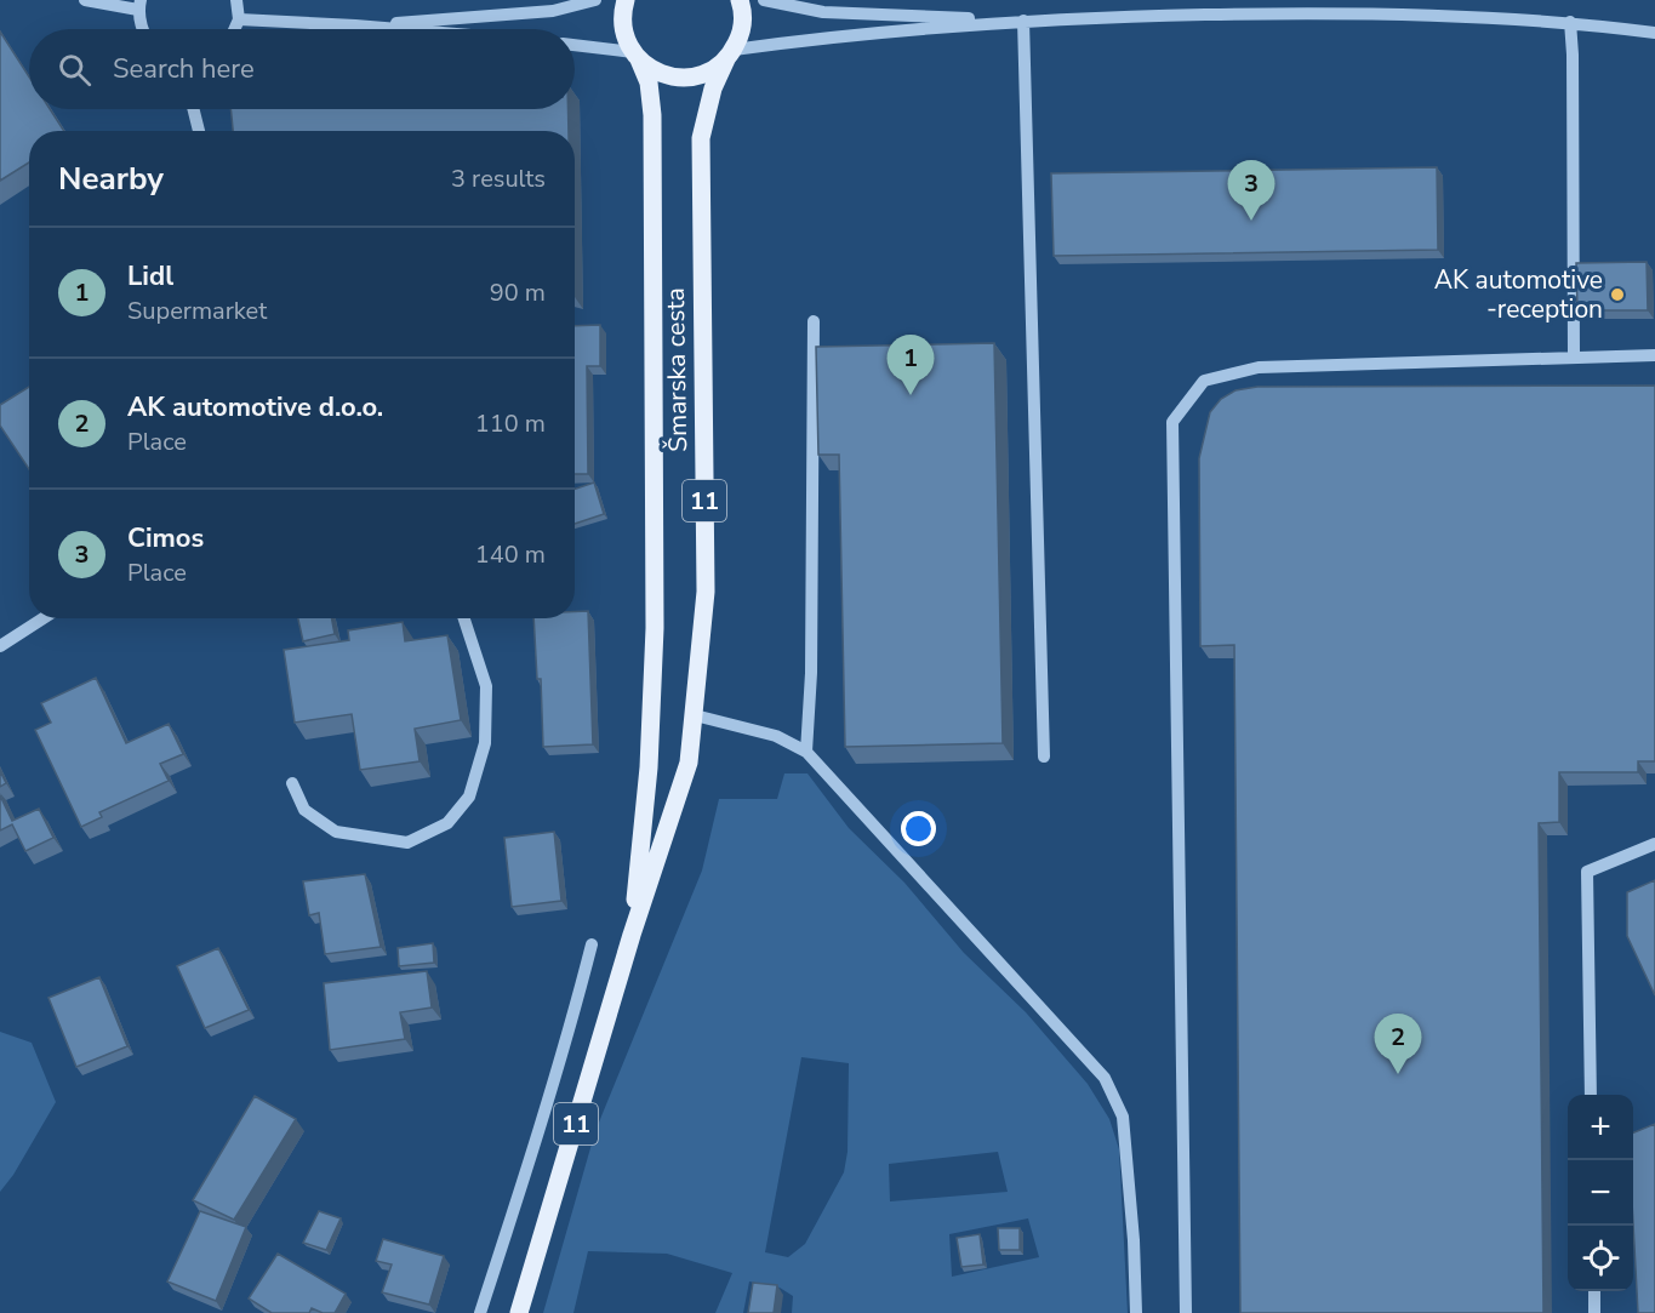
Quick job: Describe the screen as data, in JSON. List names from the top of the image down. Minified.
{"streets":{"main road":["Šmarska cesta","11"]},"crossings":[["Šmarska cesta","11"]],"places":["AK automotive -reception"],"page":{"search":"Search here","heading":["Nearby","3 results"],"pins":["3","1","2"],"list":[{"mark":"1","name":"Lidl","note":"Supermarket","value":"90 m"},{"mark":"2","name":"AK automotive d.o.o.","note":"Place","value":"110 m"},{"mark":"3","name":"Cimos","note":"Place","value":"140 m"}],"map_buttons":["+","−"]}}
